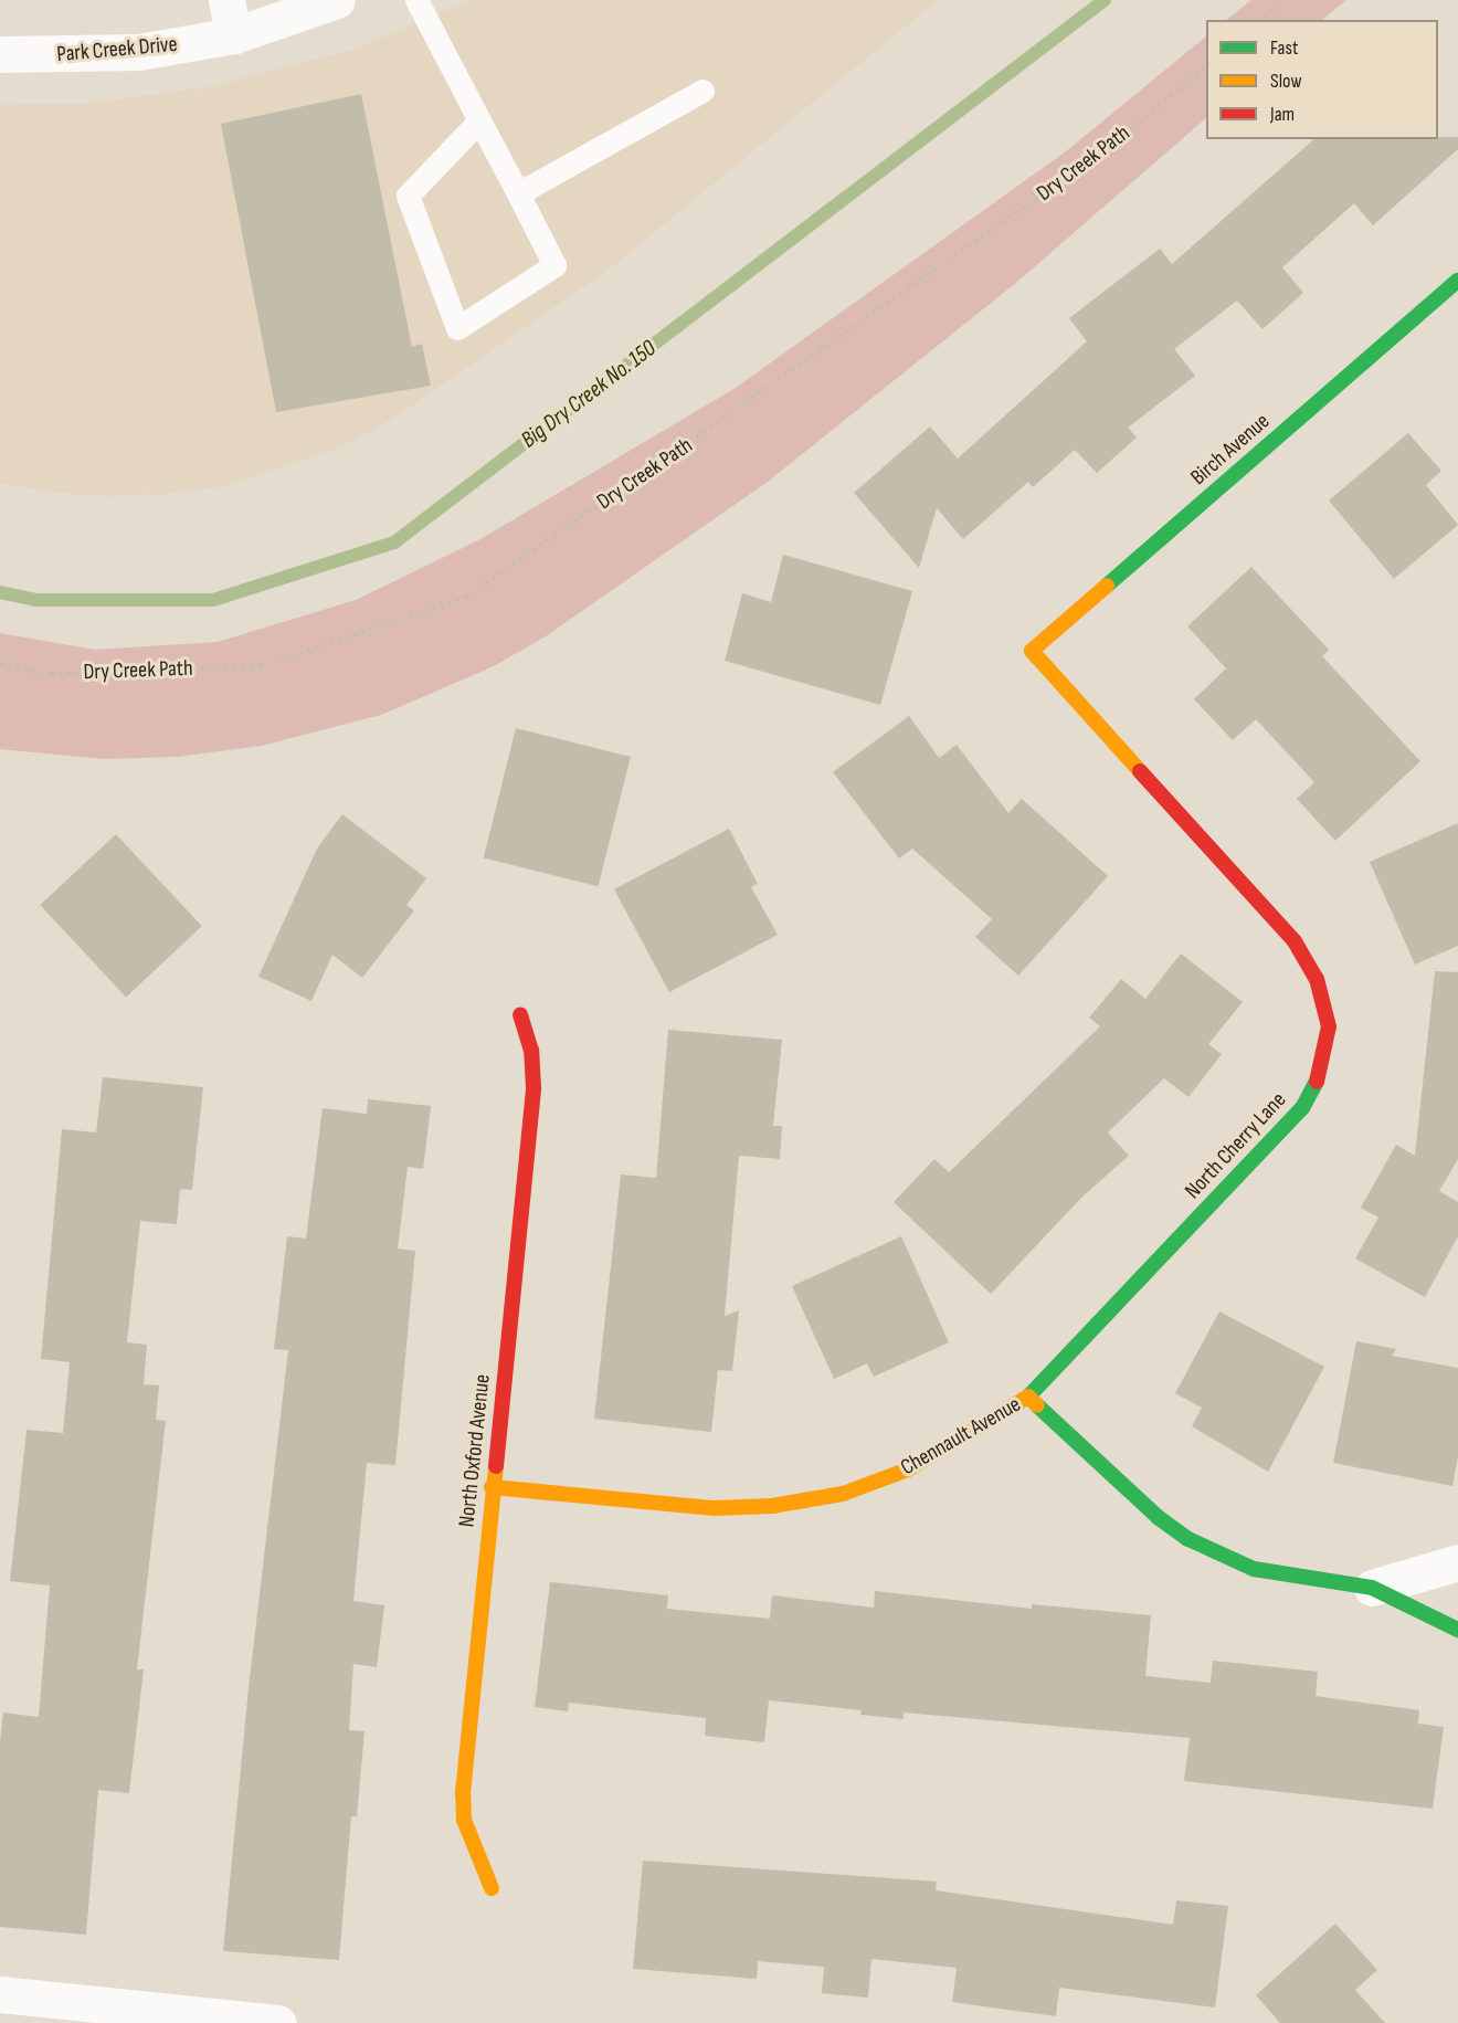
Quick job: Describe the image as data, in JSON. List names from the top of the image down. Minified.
{"streets":{"street":["Park Creek Drive","Birch Avenue","North Cherry Lane","Chennault Avenue","North Oxford Avenue"],"path":["Dry Creek Path"]},"crossings":[["Birch Avenue","North Cherry Lane"],["North Cherry Lane","Chennault Avenue"],["Chennault Avenue","North Oxford Avenue"]],"water":["Big Dry Creek No. 150"],"legend":["Fast","Slow","Jam"]}
